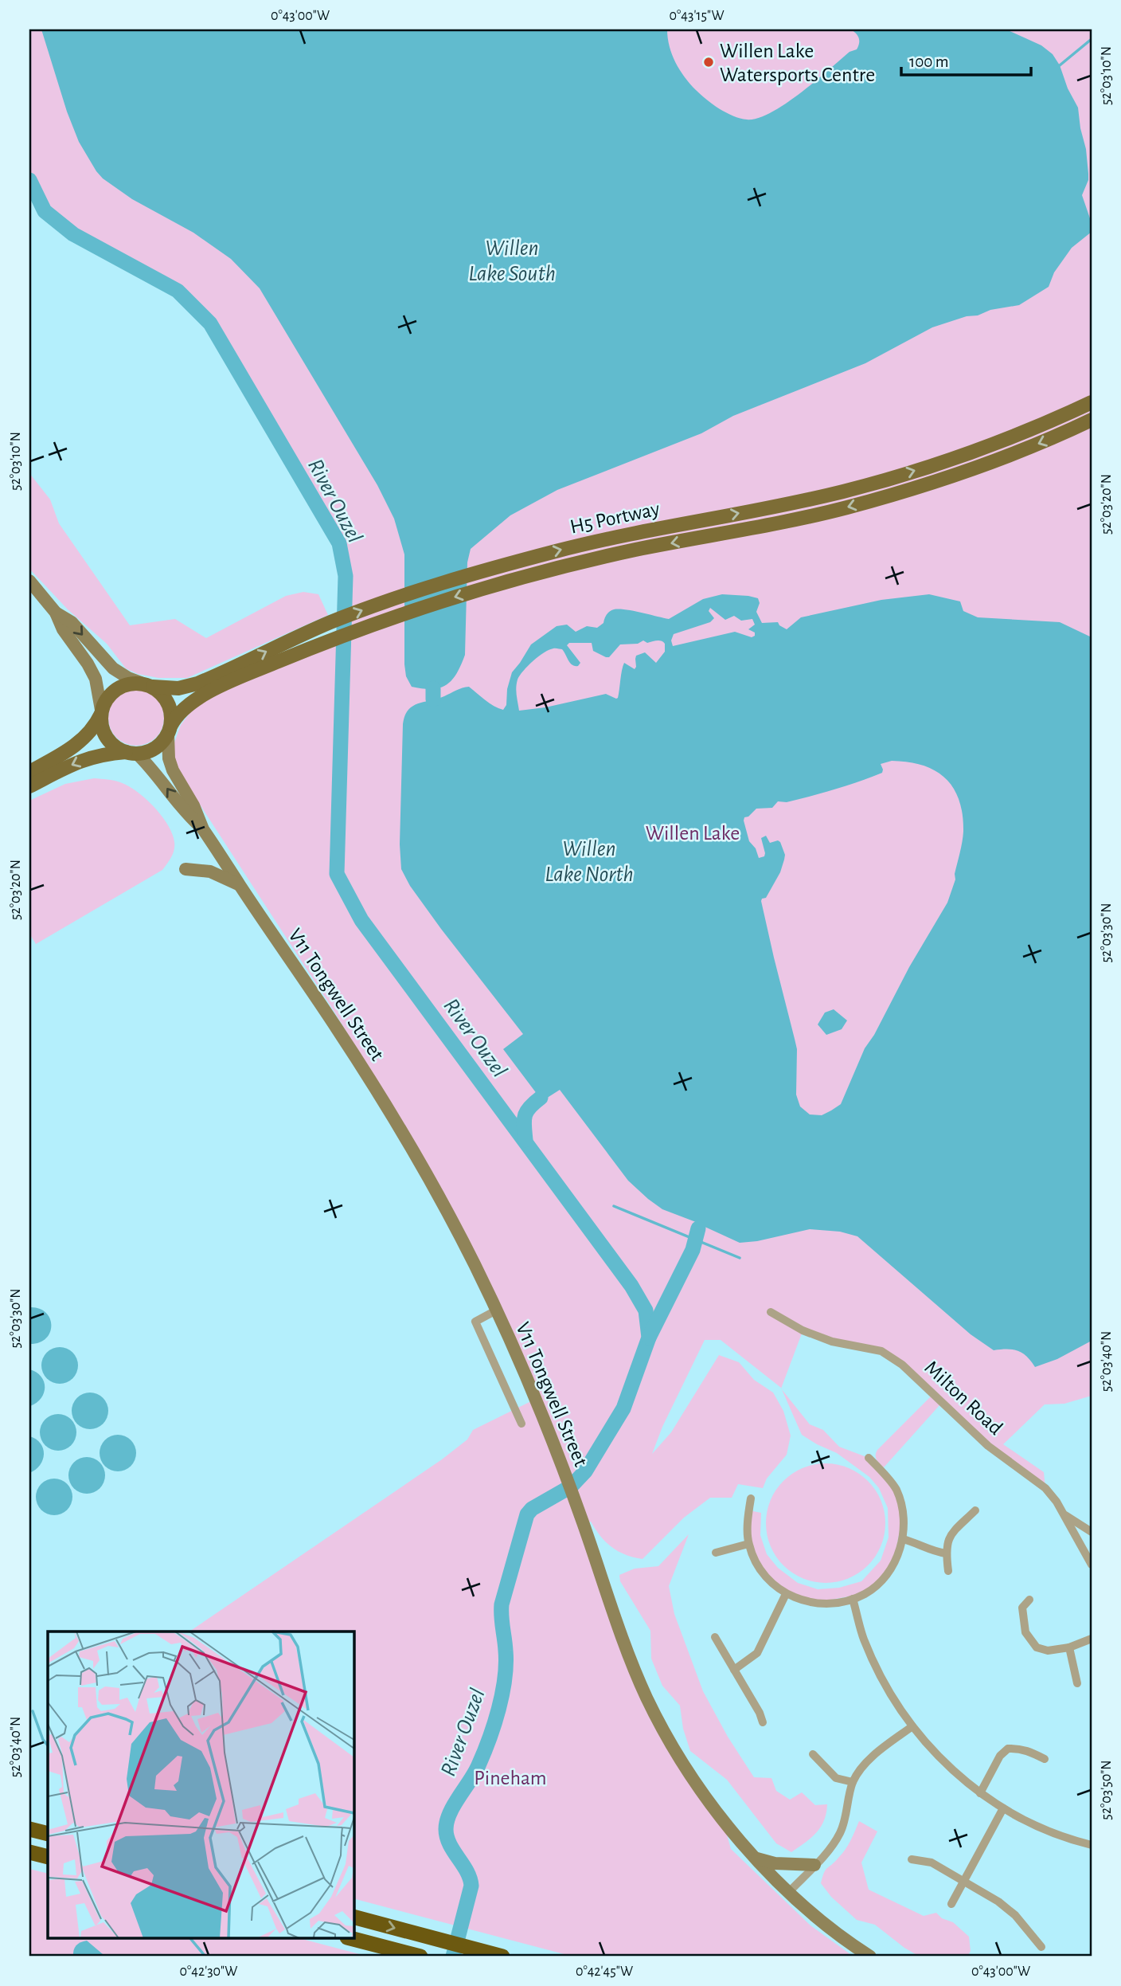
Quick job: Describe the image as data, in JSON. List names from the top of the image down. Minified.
{"streets":{"main road":["H5 Portway"],"street":["V11 Tongwell Street","Milton Road"]},"crossings":[["H5 Portway","V11 Tongwell Street"]],"water":["Willen Lake South","River Ouzel","Willen Lake North"],"parks":["Willen Lake","Pineham"],"places":["Willen Lake Watersports Centre"],"scale_bar":"100 m","coordinates":["0°43'00\"W","0°43'15\"W","52°03'10\"N","52°03'20\"N","52°03'30\"N","52°03'40\"N","52°03'50\"N","0°42'30\"W","0°42'45\"W"]}
